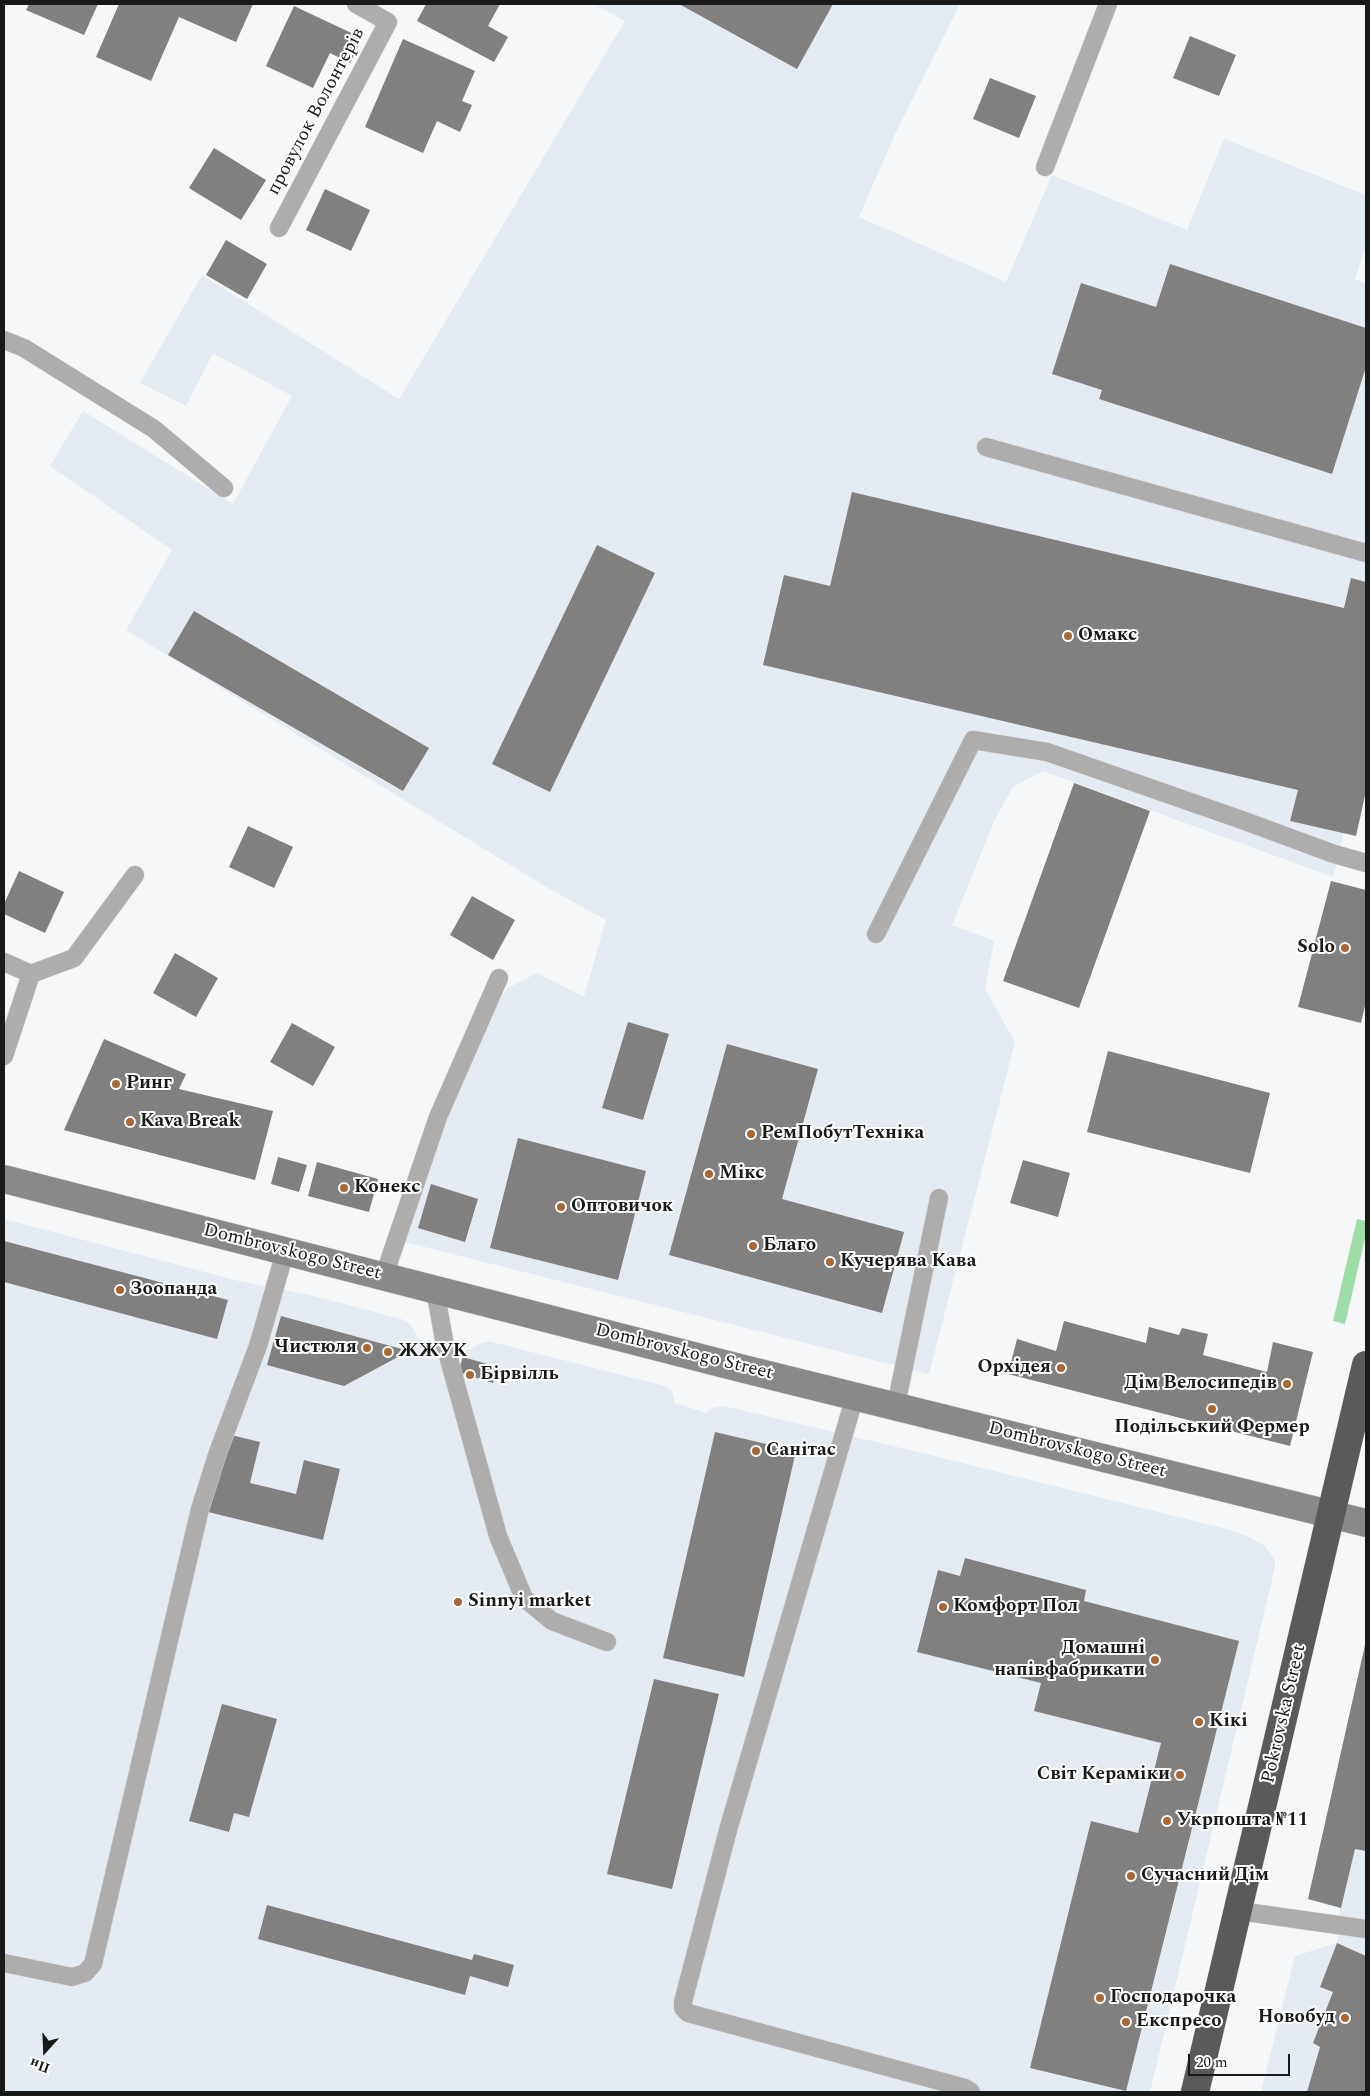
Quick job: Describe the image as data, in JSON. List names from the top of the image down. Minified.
{"streets":{"highway":["Pokrovska Street"],"street":["Dombrovskogo Street"],"lane":["провулок Волонтерів"]},"crossings":[["Dombrovskogo Street","Pokrovska Street"]],"places":["Омакс","Solo","Ринг","Kava Break","РемПобутТехніка","Мікс","Конекс","Оптовичок","Благо","Кучерява Кава","Зоопанда","Чистюля","ЖЖУК","Орхідея","Бірвілль","Дім Велосипедів","Подільський Фермер","Санітас","Sinnyi market","Комфорт Пол","Домашні напівфабрикати","Кікі","Світ Кераміки","Укрпошта №11","Сучасний Дім","Господарочка","Новобуд","Експресо"],"scale_bar":"20 m","north":"bottom"}
